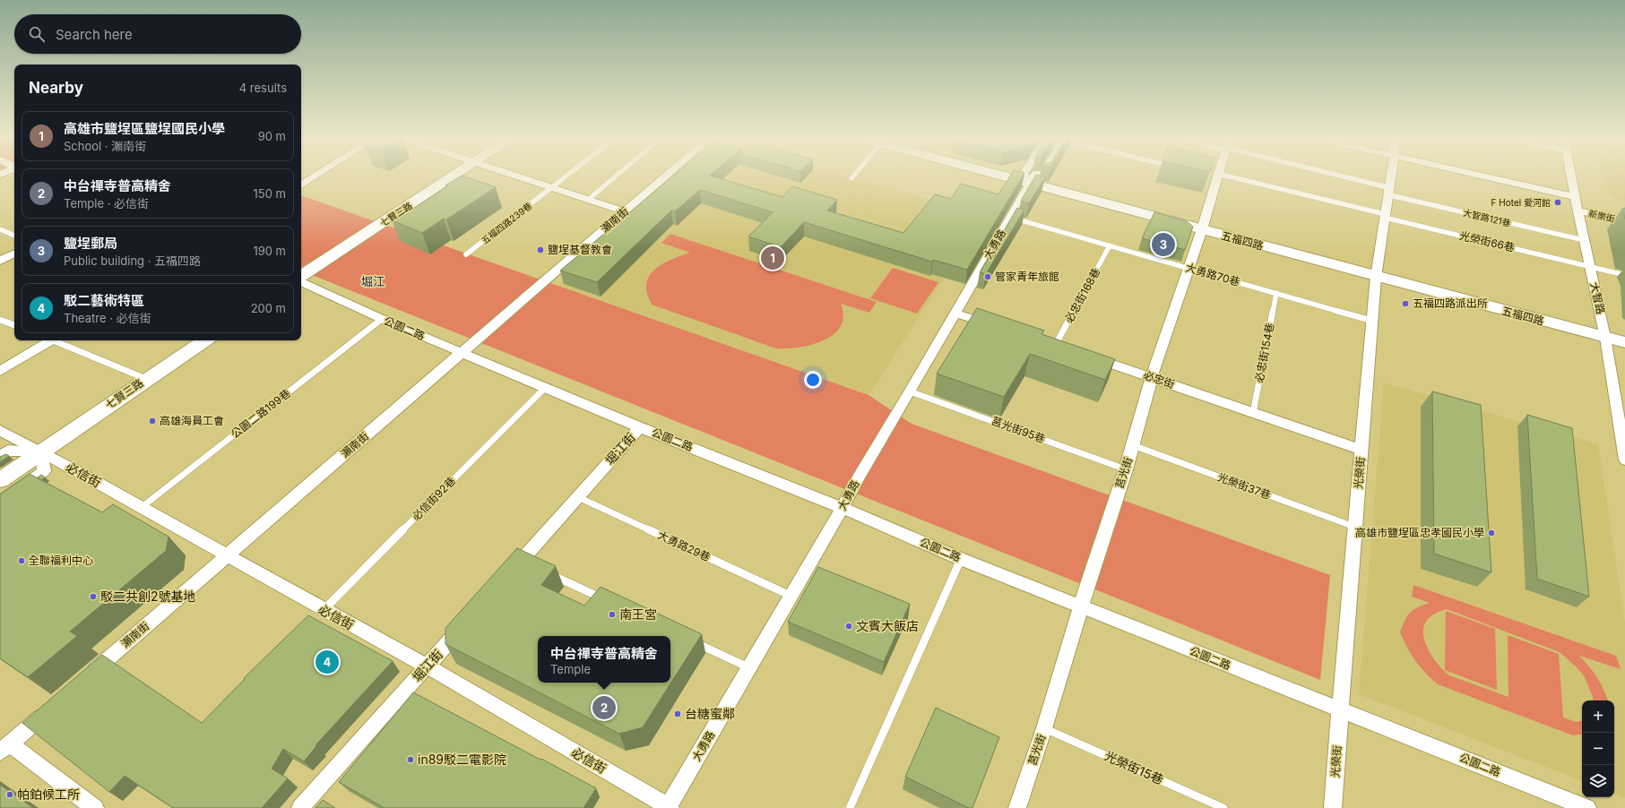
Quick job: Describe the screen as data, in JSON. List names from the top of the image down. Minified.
{"streets":{"street":["七賢三路","新樂街","瀨南街","五福四路","大勇路","大智路","公園二路","必忠街","堀江街","莒光街","光榮街","必信街"],"lane":["大智路121巷","五福四路239巷","光榮街66巷","大勇路70巷","必忠街168巷","必忠街154巷","公園二路199巷","莒光街95巷","光榮街37巷","必信街92巷","大勇路29巷","光榮街15巷"]},"crossings":[["七賢三路","必信街"],["新樂街","大智路"],["大智路121巷","大智路"],["大智路121巷","光榮街"],["瀨南街","公園二路"],["瀨南街","必信街"],["五福四路","大勇路"],["五福四路","大智路"],["五福四路","莒光街"],["五福四路","光榮街"],["光榮街66巷","大智路"],["光榮街66巷","莒光街"],["光榮街66巷","光榮街"],["大勇路","大勇路70巷"],["大勇路","公園二路"],["大勇路","莒光街95巷"],["大勇路","必信街"],["大勇路","大勇路29巷"],["大勇路70巷","必忠街168巷"],["大勇路70巷","必忠街154巷"],["大勇路70巷","莒光街"],["大勇路70巷","光榮街"],["公園二路","公園二路199巷"],["公園二路","堀江街"],["公園二路","莒光街"],["公園二路","光榮街"],["公園二路","必信街92巷"],["必忠街154巷","必忠街"],["必忠街","莒光街"],["必忠街","光榮街"],["公園二路199巷","必信街"],["莒光街95巷","莒光街"],["堀江街","必信街"],["堀江街","大勇路29巷"],["莒光街","光榮街37巷"],["莒光街","光榮街15巷"],["光榮街","光榮街37巷"],["必信街","必信街92巷"]],"districts":["堀江"],"places":["F Hotel 愛河館","鹽埕基督教會","管家青年旅館","五福四路派出所","高雄海員工會","高雄市鹽埕區忠孝國民小學","全聯福利中心","駁二共創2號基地","南王宮","文賓大飯店","台糖蜜鄰","in89駁二電影院","帕鉑候工所"],"page":{"search":"Search here","heading":["Nearby","4 results"],"list":[{"mark":"1","name":"高雄市鹽埕區鹽埕國民小學","note":"School · 瀨南街","value":"90 m"},{"mark":"2","name":"中台禪寺普高精舍","note":"Temple · 必信街","value":"150 m"},{"mark":"3","name":"鹽埕郵局","note":"Public building · 五福四路","value":"190 m"},{"mark":"4","name":"駁二藝術特區","note":"Theatre · 必信街","value":"200 m"}],"pins":["3","1","4","2"],"popup":["中台禪寺普高精舍","Temple"],"map_buttons":["+","−"]}}
